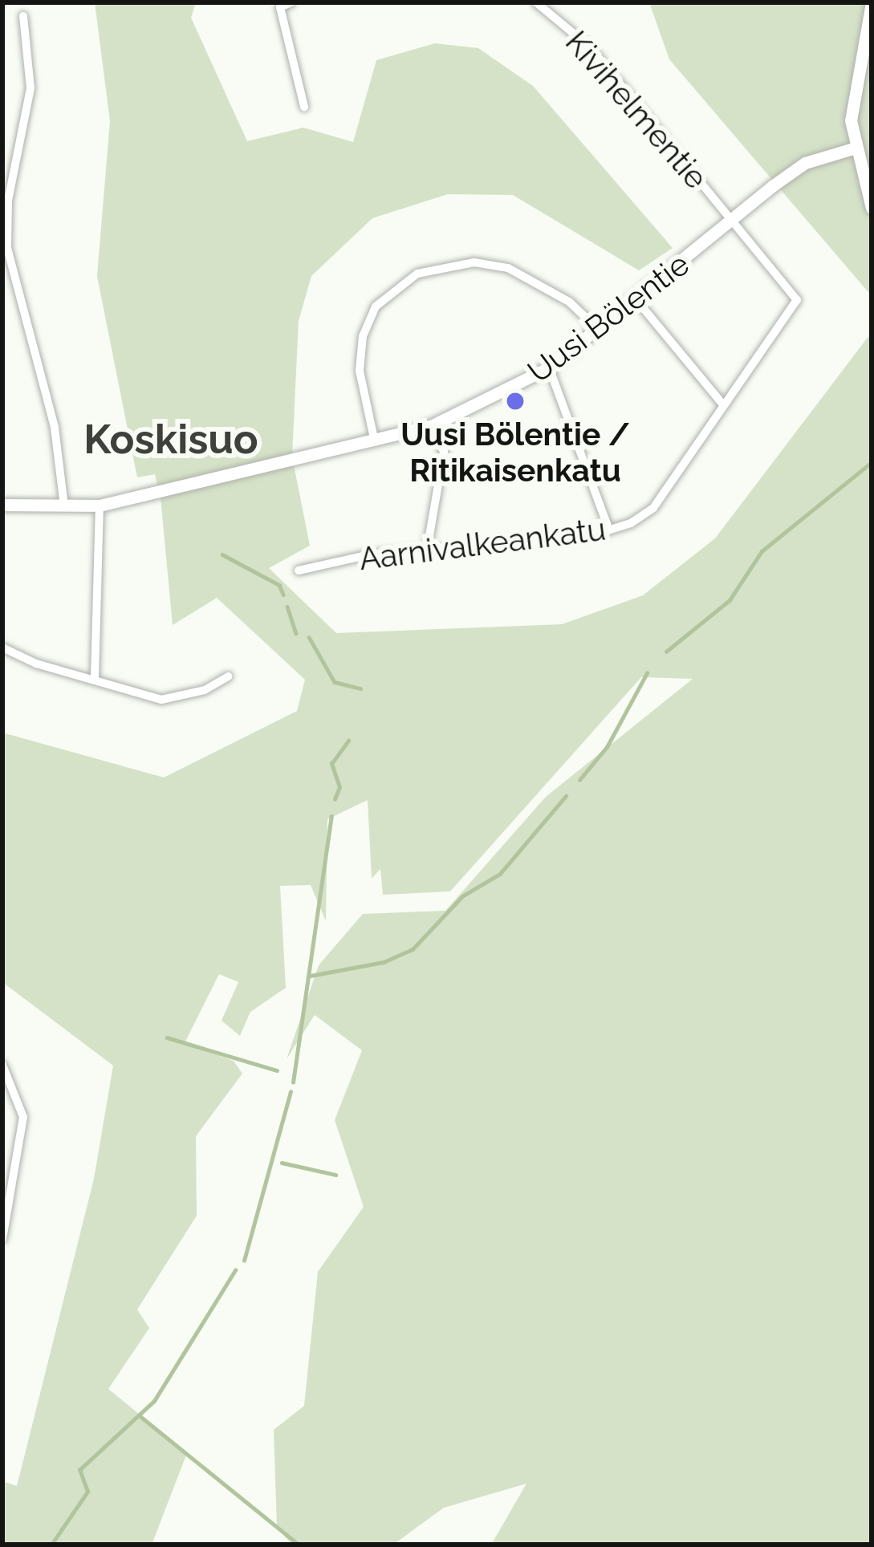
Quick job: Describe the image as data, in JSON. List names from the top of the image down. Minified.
{"streets":{"street":["Kivihelmentie","Uusi Bölentie","Aarnivalkeankatu"]},"crossings":[["Kivihelmentie","Uusi Bölentie"],["Kivihelmentie","Aarnivalkeankatu"],["Uusi Bölentie","Aarnivalkeankatu"]],"districts":["Koskisuo"],"places":["Uusi Bölentie / Ritikaisenkatu"]}
